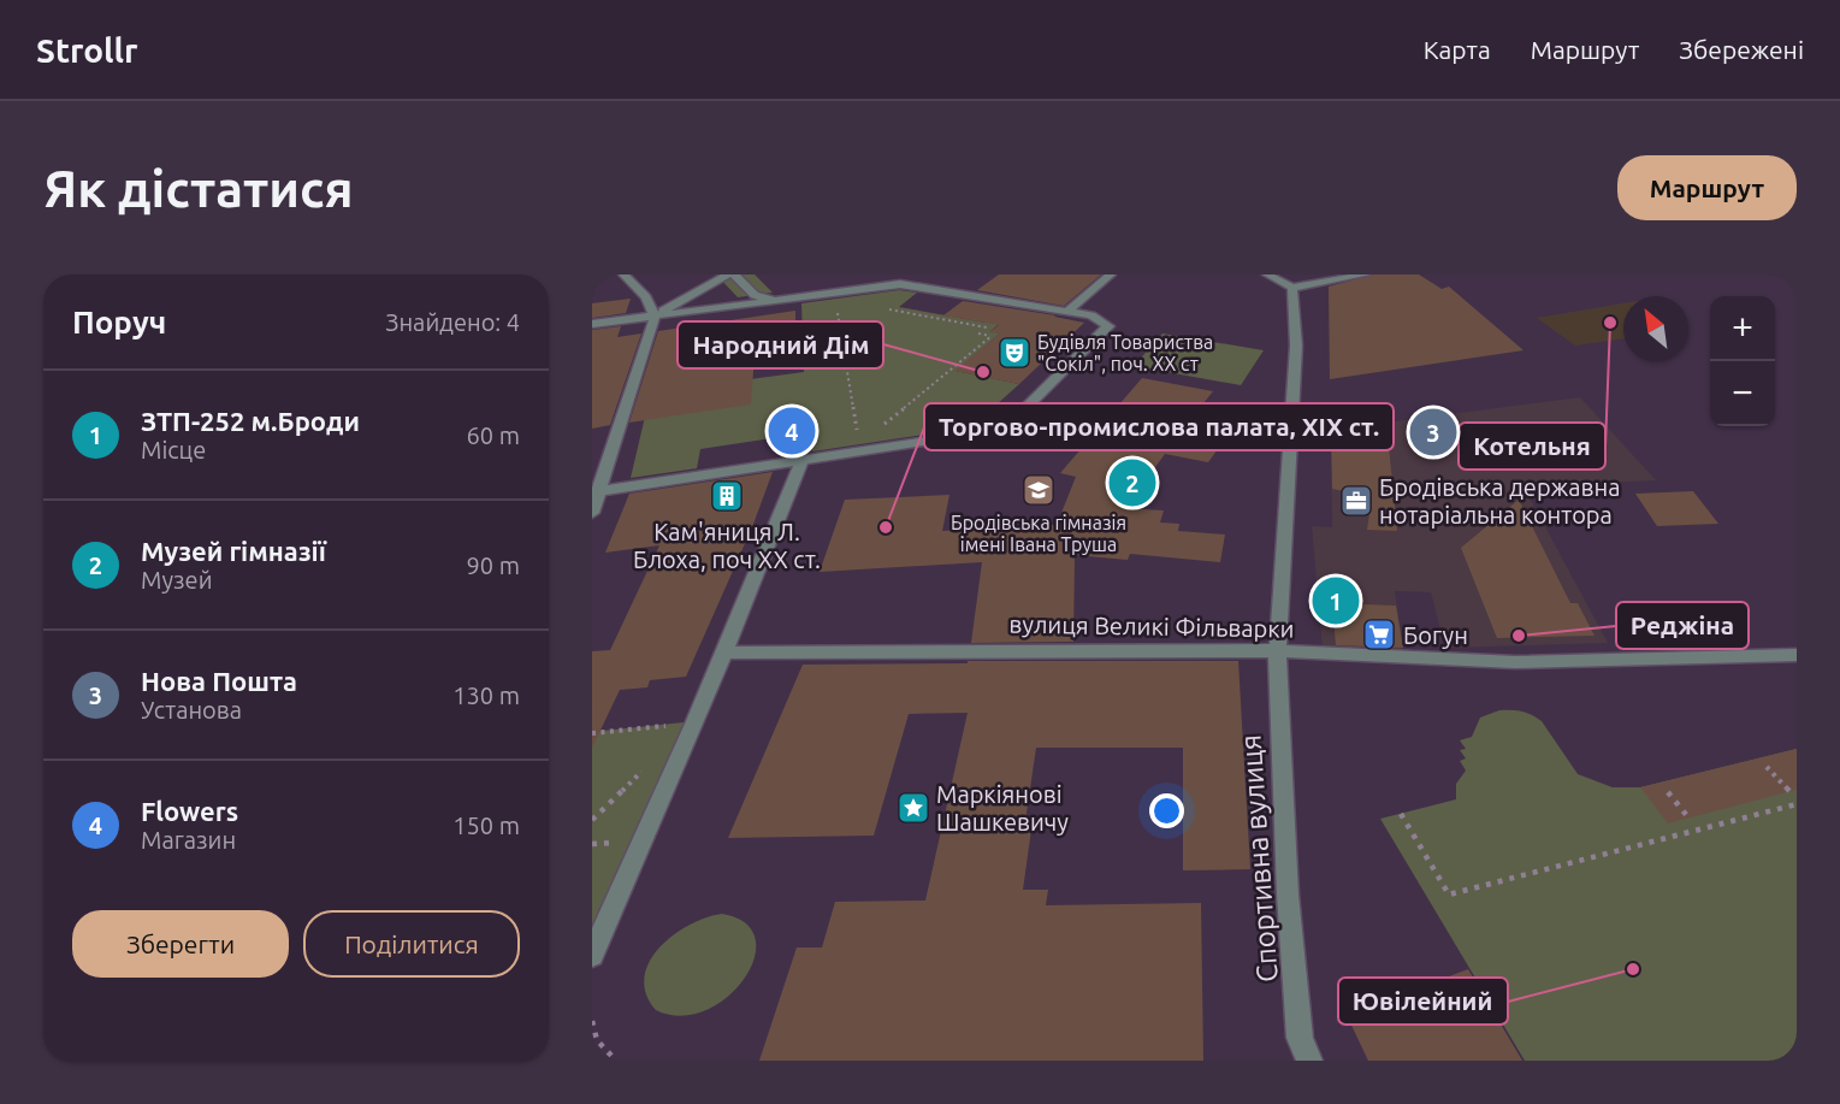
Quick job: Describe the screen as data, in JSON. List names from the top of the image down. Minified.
{"streets":{"street":["вулиця Великі Фільварки","Спортивна вулиця"]},"crossings":[["вулиця Великі Фільварки","Спортивна вулиця"]],"places":{"other":["Котельня","Народний Дім","Торгово-промислова палата, XIX ст.","Реджіна","Ювілейний"],"theatre":["Будівля Товариства \"Сокіл\", поч. ХХ ст"],"school or university":["Бродівська гімназія імені Івана Труша"],"building":["Кам'яниця Л. Блоха, поч XX ст."],"office":["Бродівська державна нотаріальна контора"],"supermarket":["Богун"],"place":["Маркіянові Шашкевичу"]},"north":"top left","page":{"header":"Strollr","nav":["Карта","Маршрут","Збережені"],"buttons":["Маршрут",["Зберегти","Поділитися"]],"title":"Як дістатися","heading":["Поруч","Знайдено: 4"],"map_buttons":["+","−"],"list":[{"mark":"1","name":"ЗТП-252 м.Броди","note":"Місце","value":"60 m"},{"mark":"2","name":"Музей гімназії","note":"Музей","value":"90 m"},{"mark":"3","name":"Нова Пошта","note":"Установа","value":"130 m"},{"mark":"4","name":"Flowers","note":"Магазин","value":"150 m"}],"pins":["4","3","2","1"]}}
